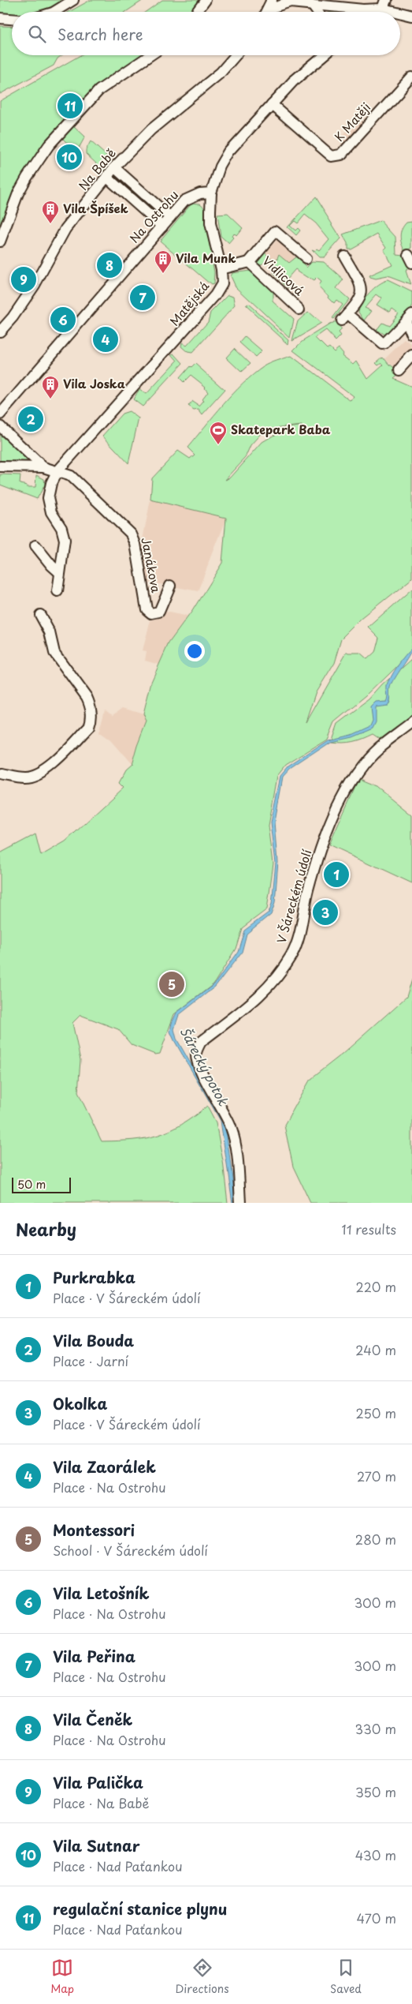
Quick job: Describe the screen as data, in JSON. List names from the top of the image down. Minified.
{"streets":{"street":["K Matěji","Na Babě","Na Ostrohu","Vidlicová","Matějská","Janákova","V Šáreckém údolí"]},"crossings":[["K Matěji","Matějská"],["Na Ostrohu","Matějská"],["Vidlicová","Matějská"],["Matějská","Janákova"]],"water":["Šárecký potok"],"places":{"building":["Vila Špíšek","Vila Munk","Vila Joska"],"sports":["Skatepark Baba"]},"scale_bar":"50 m","page":{"search":"Search here","pins":["11","10","8","9","7","6","4","2","1","3","5"],"scale":"50 m","heading":["Nearby","11 results"],"list":[{"mark":"1","name":"Purkrabka","note":"Place · V Šáreckém údolí","value":"220 m"},{"mark":"2","name":"Vila Bouda","note":"Place · Jarní","value":"240 m"},{"mark":"3","name":"Okolka","note":"Place · V Šáreckém údolí","value":"250 m"},{"mark":"4","name":"Vila Zaorálek","note":"Place · Na Ostrohu","value":"270 m"},{"mark":"5","name":"Montessori","note":"School · V Šáreckém údolí","value":"280 m"},{"mark":"6","name":"Vila Letošník","note":"Place · Na Ostrohu","value":"300 m"},{"mark":"7","name":"Vila Peřina","note":"Place · Na Ostrohu","value":"300 m"},{"mark":"8","name":"Vila Čeněk","note":"Place · Na Ostrohu","value":"330 m"},{"mark":"9","name":"Vila Palička","note":"Place · Na Babě","value":"350 m"},{"mark":"10","name":"Vila Sutnar","note":"Place · Nad Paťankou","value":"430 m"},{"mark":"11","name":"regulační stanice plynu","note":"Place · Nad Paťankou","value":"470 m"}],"nav":["Map","Directions","Saved"]}}
